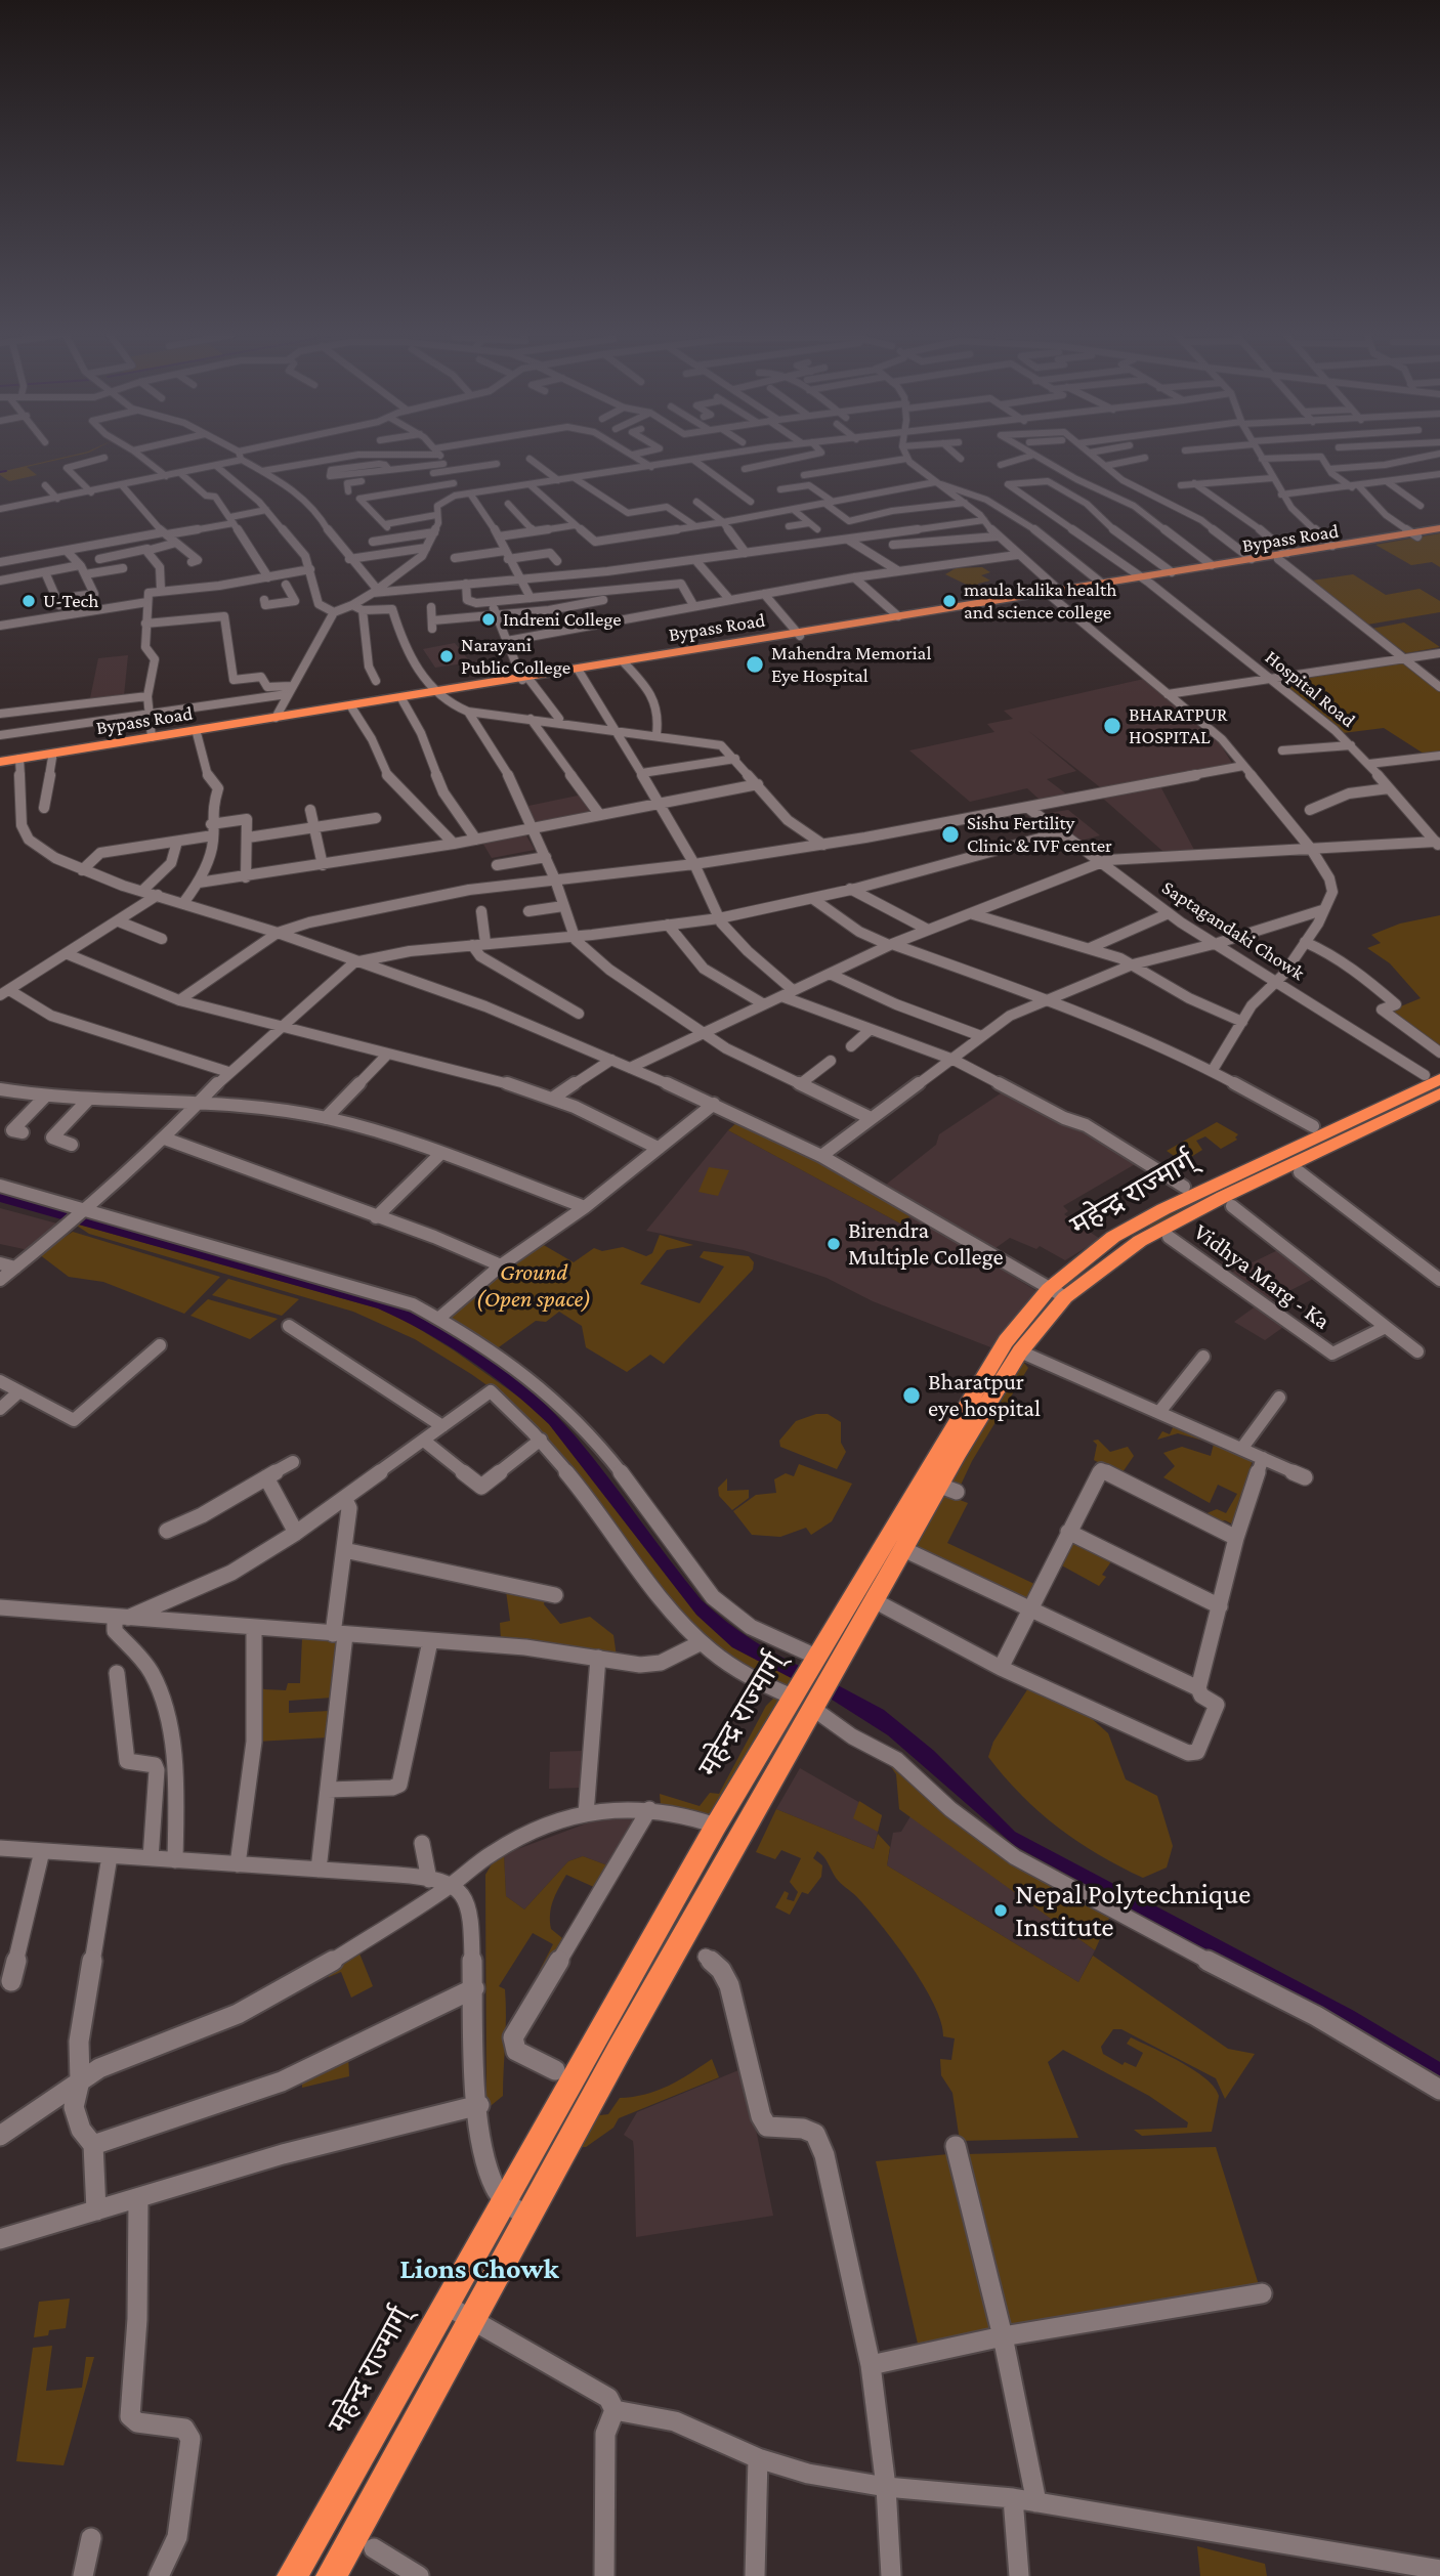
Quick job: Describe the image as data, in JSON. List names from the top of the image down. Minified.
{"streets":{"highway":["Bypass Road","महेन्द्र राज्मार्ग्"],"street":["Hospital Road","Saptagandaki Chowk","Vidhya Marg - Ka"]},"crossings":[["Bypass Road","Hospital Road"],["Saptagandaki Chowk","महेन्द्र राज्मार्ग्"]],"districts":["Lions Chowk"],"parks":["Ground (Open space)"],"places":["U-Tech","maula kalika health and science college","Indreni College","Narayani Public College","Mahendra Memorial Eye Hospital","BHARATPUR HOSPITAL","Sishu Fertility Clinic & IVF center","Birendra Multiple College","Bharatpur eye hospital","Nepal Polytechnique Institute"]}
